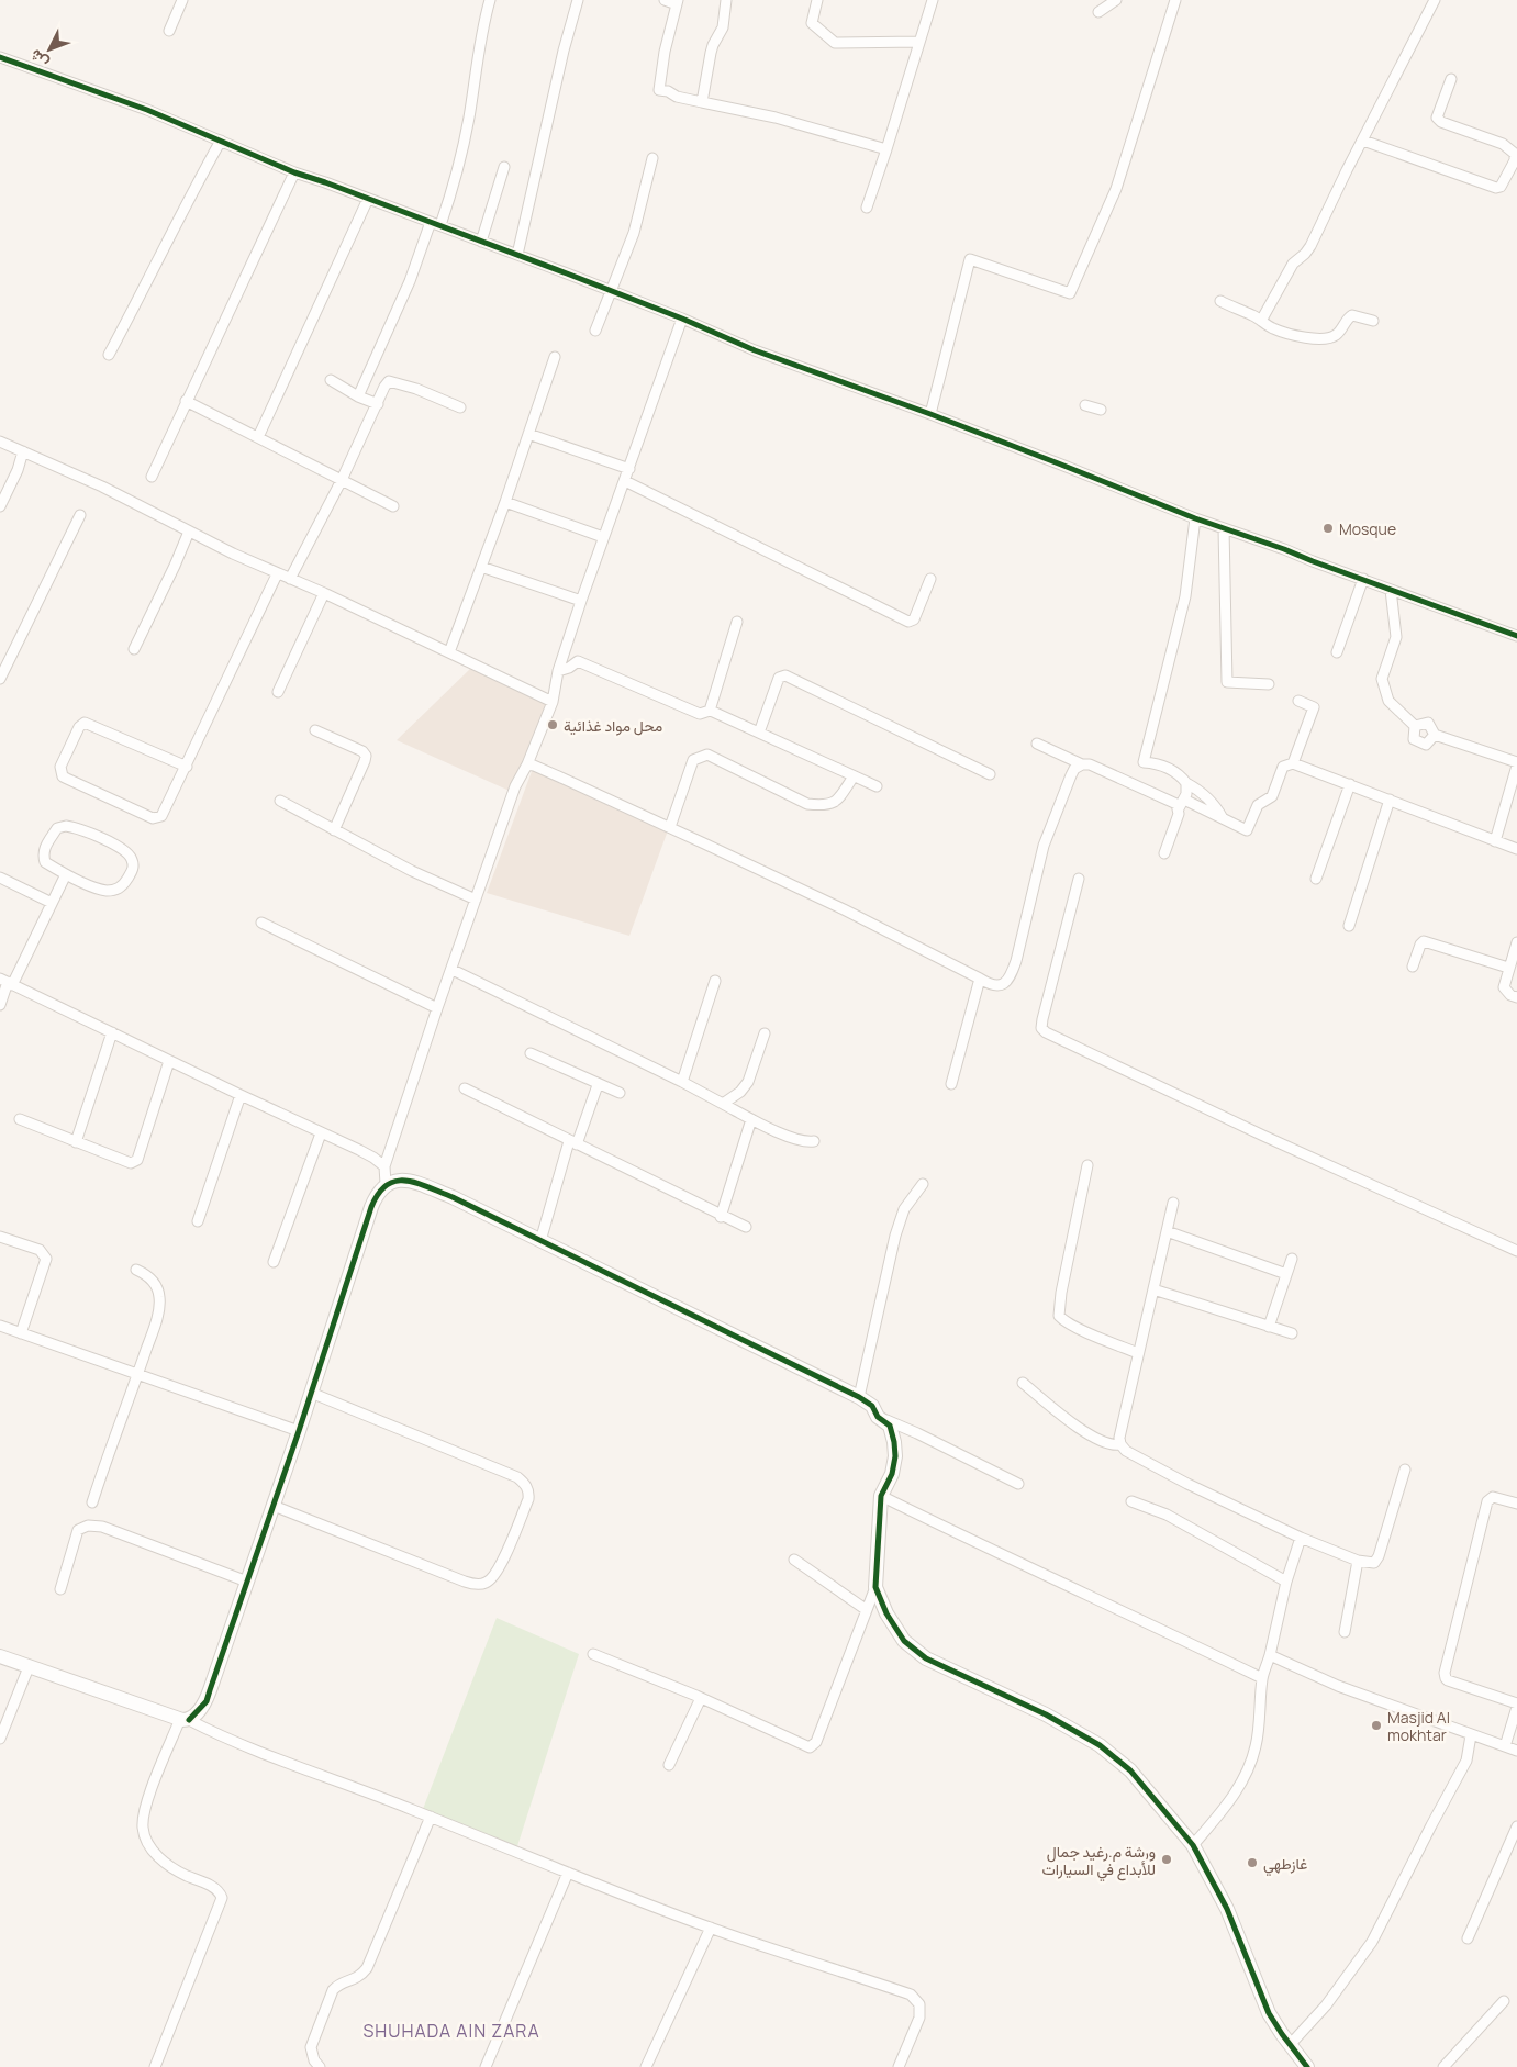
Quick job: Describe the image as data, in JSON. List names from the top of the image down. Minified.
{"districts":["SHUHADA AIN ZARA"],"places":["Mosque","محل مواد غذائية","Masjid Al mokhtar","ورشة م.رغيد جمال للأبداع في السيارات","غازطهي"],"north":"bottom left"}
